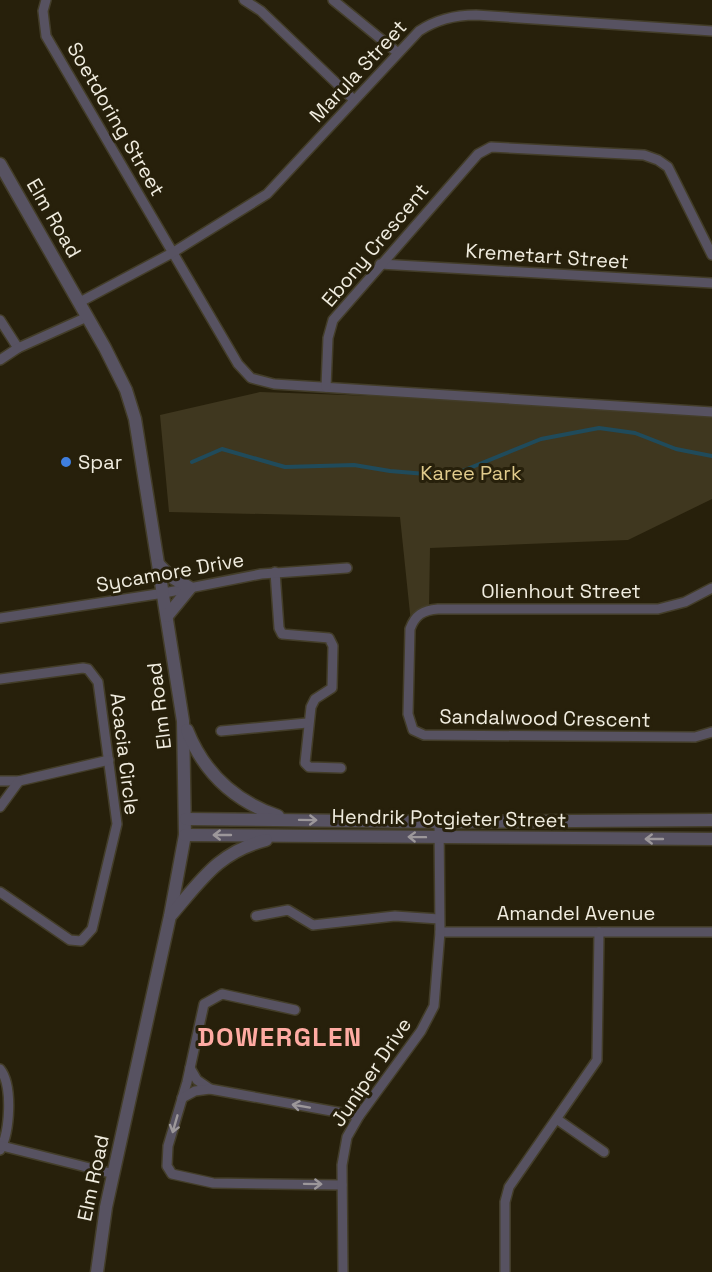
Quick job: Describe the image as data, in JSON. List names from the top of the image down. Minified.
{"streets":{"street":["Marula Street","Soetdoring Street","Elm Road","Ebony Crescent","Kremetart Street","Sycamore Drive","Olienhout Street","Sandalwood Crescent","Acacia Circle","Hendrik Potgieter Street","Amandel Avenue","Juniper Drive"]},"crossings":[["Marula Street","Soetdoring Street"],["Marula Street","Elm Road"],["Soetdoring Street","Ebony Crescent"],["Elm Road","Sycamore Drive"],["Elm Road","Hendrik Potgieter Street"],["Ebony Crescent","Kremetart Street"],["Olienhout Street","Sandalwood Crescent"],["Hendrik Potgieter Street","Juniper Drive"],["Amandel Avenue","Juniper Drive"]],"districts":["DOWERGLEN"],"parks":["Karee Park"],"places":["Spar"]}
